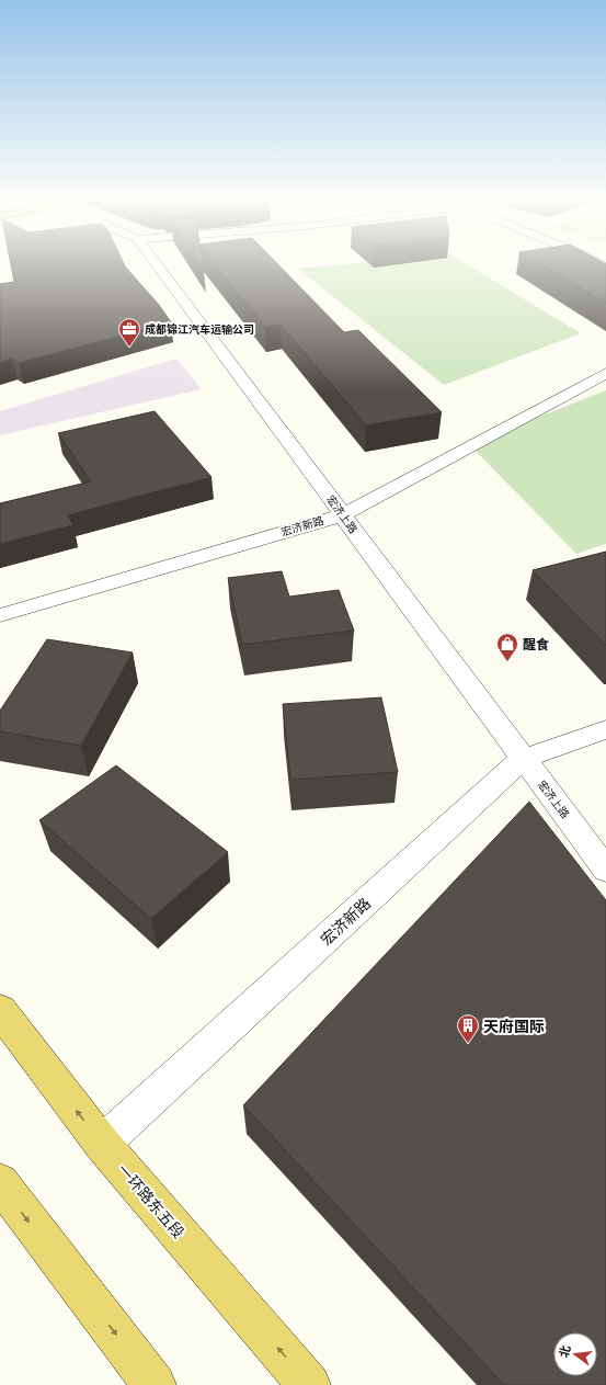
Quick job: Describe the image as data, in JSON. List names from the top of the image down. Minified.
{"streets":{"main road":["一环路东五段"],"street":["宏济上路","宏济新路"]},"crossings":[["宏济上路","宏济新路"],["宏济新路","一环路东五段"]],"places":{"office":["成都锦江汽车运输公司"],"shop":["醒食"],"building":["天府国际"]},"north":"left"}
